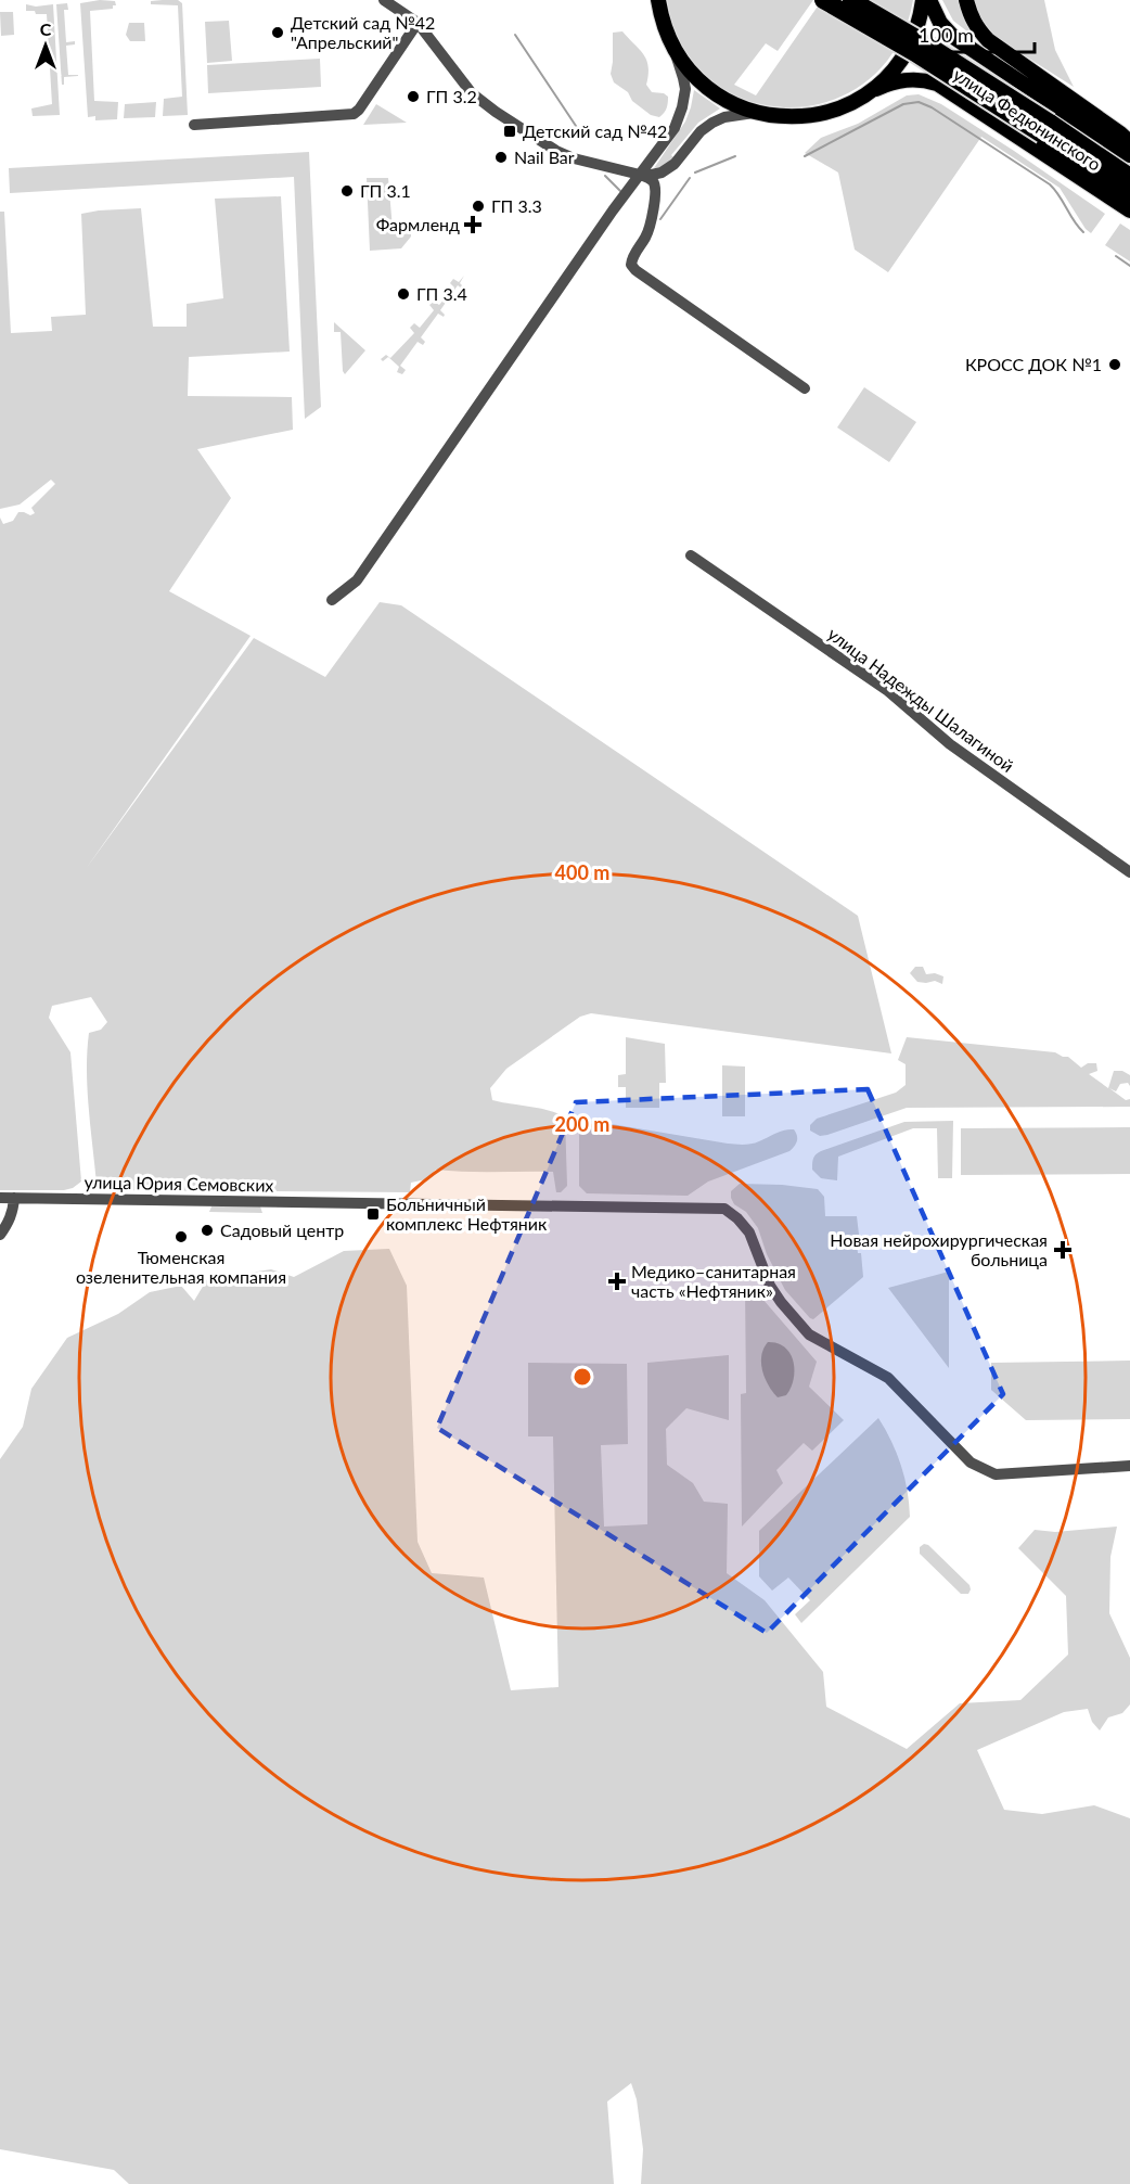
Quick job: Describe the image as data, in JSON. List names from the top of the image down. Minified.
{"streets":{"highway":["улица Федюнинского"],"street":["улица Надежды Шалагиной","улица Юрия Семовских"]},"places":{"other":["Детский сад №42 \"Апрельский\"","ГП 3.2","Nail Bar","ГП 3.1","ГП 3.3","ГП 3.4","КРОСС ДОК №1","Садовый центр","Тюменская озеленительная компания"],"transit":["Детский сад №42","Больничный комплекс Нефтяник"],"health":["Фармленд","Новая нейрохирургическая больница","Медико–санитарная часть «Нефтяник»"]},"scale_bar":"100 m","north":"top","rings":["400 m","200 m"]}
